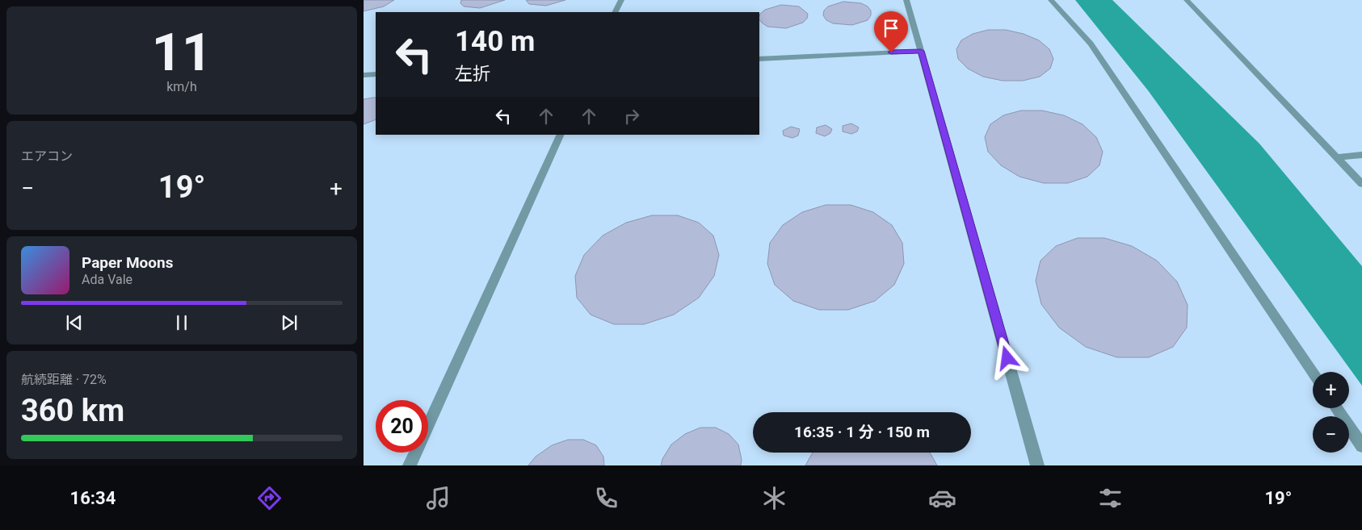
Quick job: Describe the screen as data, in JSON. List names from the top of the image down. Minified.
{"page":{"tile":[["11","km/h"],"エアコン",["航続距離 · 72%","360 km"]],"turn":["140 m","左折"],"heat":["−","19°","+"],"song":["Paper Moons","Ada Vale"],"map_buttons":["+","−"],"limit":"20","trip":"16:35 · 1 分 · 150 m","tabs":["16:34","19°"]}}
